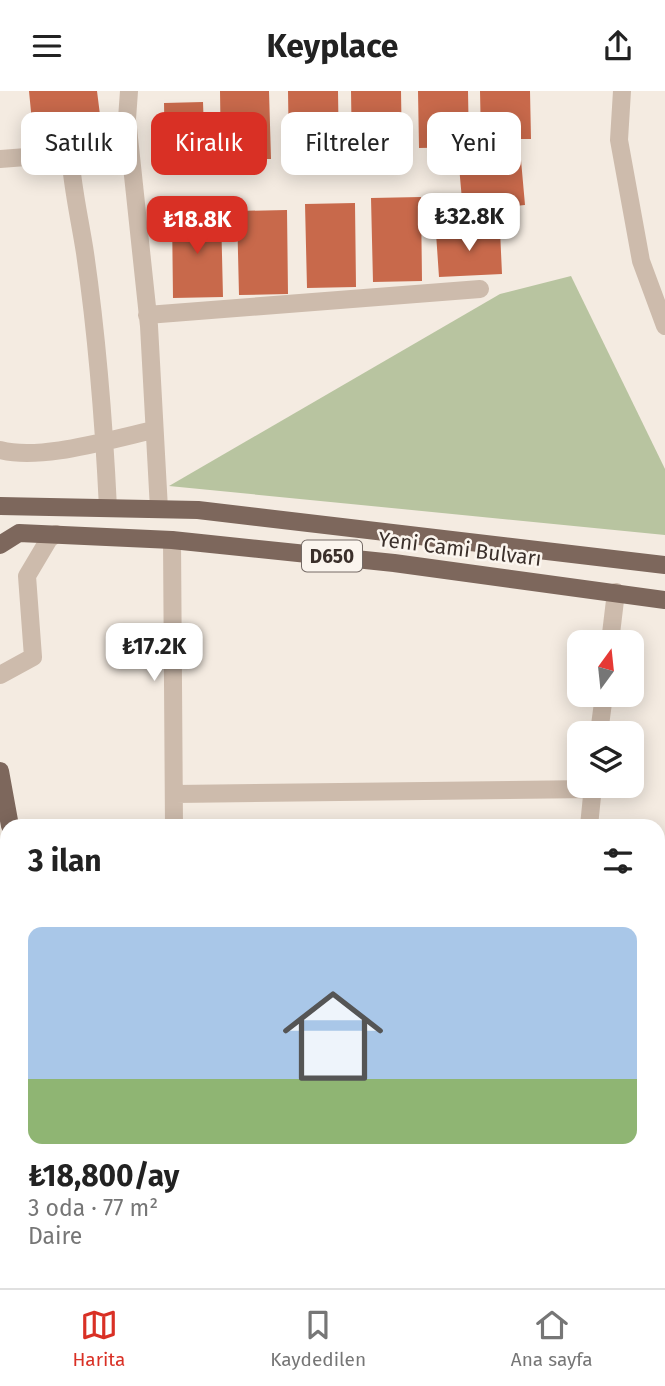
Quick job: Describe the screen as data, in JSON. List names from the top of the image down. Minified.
{"streets":{"main road":["Yeni Cami Bulvarı","D650"]},"north":"top","page":{"header":"Keyplace","chip":["Satılık","Kiralık","Filtreler","Yeni"],"price":["₺32.8K","₺18.8K","₺17.2K"],"heading":"3 ilan","list":[{"name":"₺18,800/ay","note":"3 oda · 77 m² · Daire"}],"tabs":["Harita","Kaydedilen","Ana sayfa"]}}
